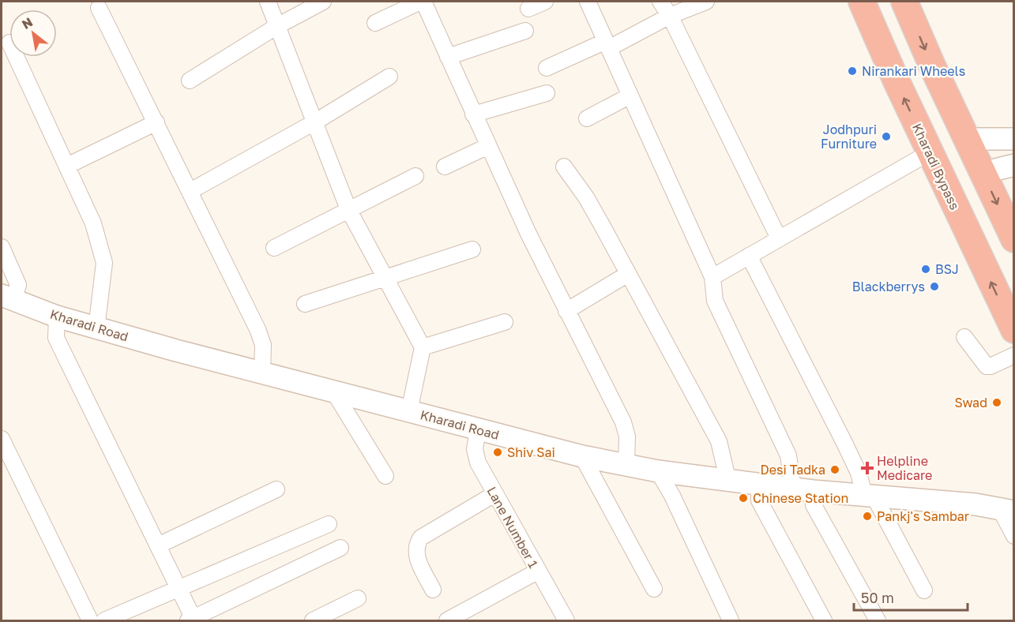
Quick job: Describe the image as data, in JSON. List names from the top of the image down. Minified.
{"streets":{"highway":["Kharadi Bypass"],"street":["Kharadi Road","Lane Number 1"]},"crossings":[["Kharadi Road","Lane Number 1"]],"places":{"other":["Nirankari Wheels","Jodhpuri Furniture","BSJ","Blackberrys","Swad","Shiv Sai","Desi Tadka","Chinese Station","Pankj's Sambar"],"health":["Helpline Medicare"]},"scale_bar":"50 m","north":"top left"}
